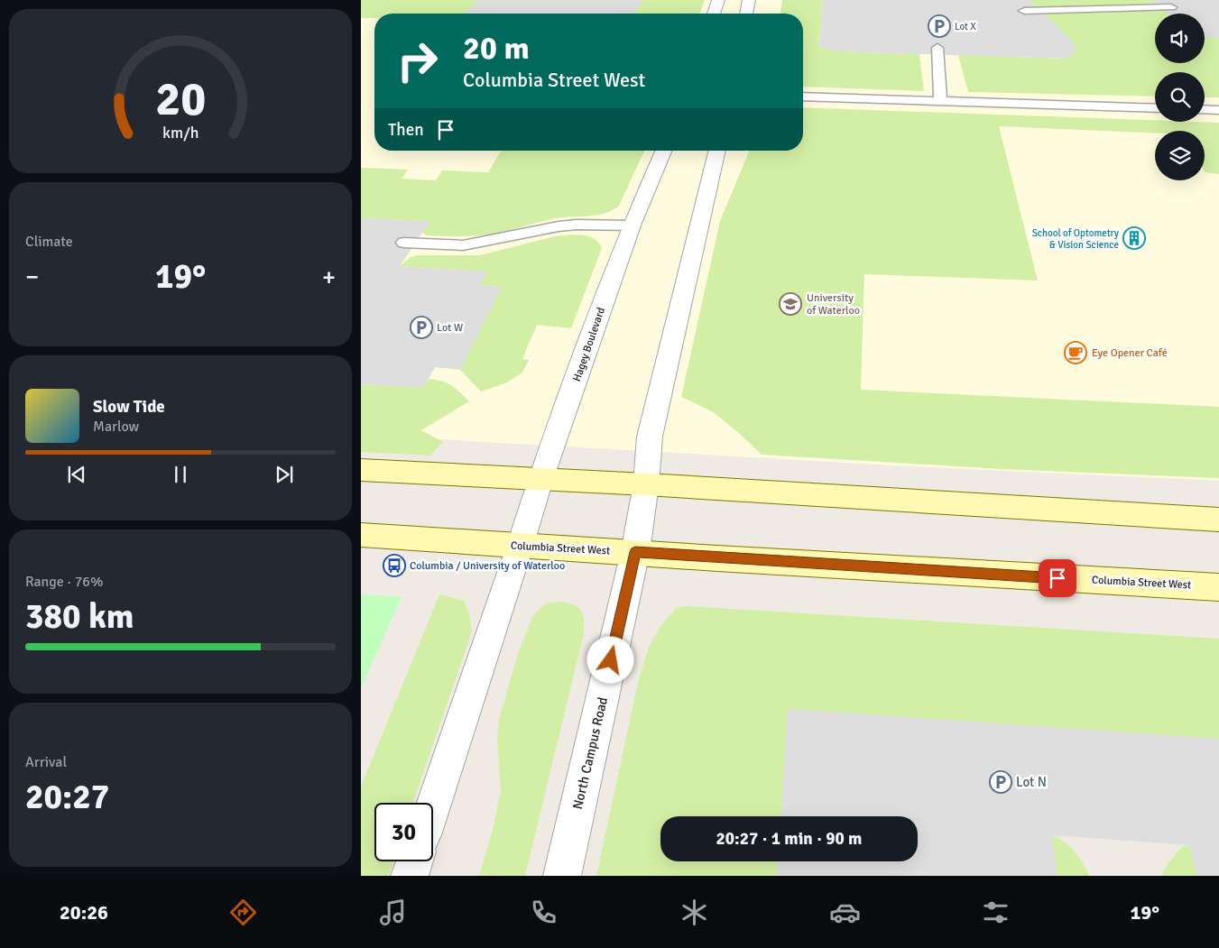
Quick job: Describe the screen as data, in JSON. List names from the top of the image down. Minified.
{"streets":{"main road":["Columbia Street West"],"street":["Hagey Boulevard","North Campus Road"]},"crossings":[["Hagey Boulevard","Columbia Street West"],["Columbia Street West","North Campus Road"]],"places":{"parking":["Lot X","Lot W","Lot N"],"building":["School of Optometry & Vision Science"],"school or university":["University of Waterloo"],"cafe":["Eye Opener Café"],"bus stop":["Columbia / University of Waterloo"]},"page":{"turn":["20 m","Columbia Street West"],"then":"Then","tile":["Climate",["Range · 76%","380 km"],["Arrival","20:27"]],"heat":["−","19°","+"],"song":["Slow Tide","Marlow"],"limit":"30","trip":"20:27 · 1 min · 90 m","tabs":["20:26","19°"],"gauge":["20","km/h"]}}
